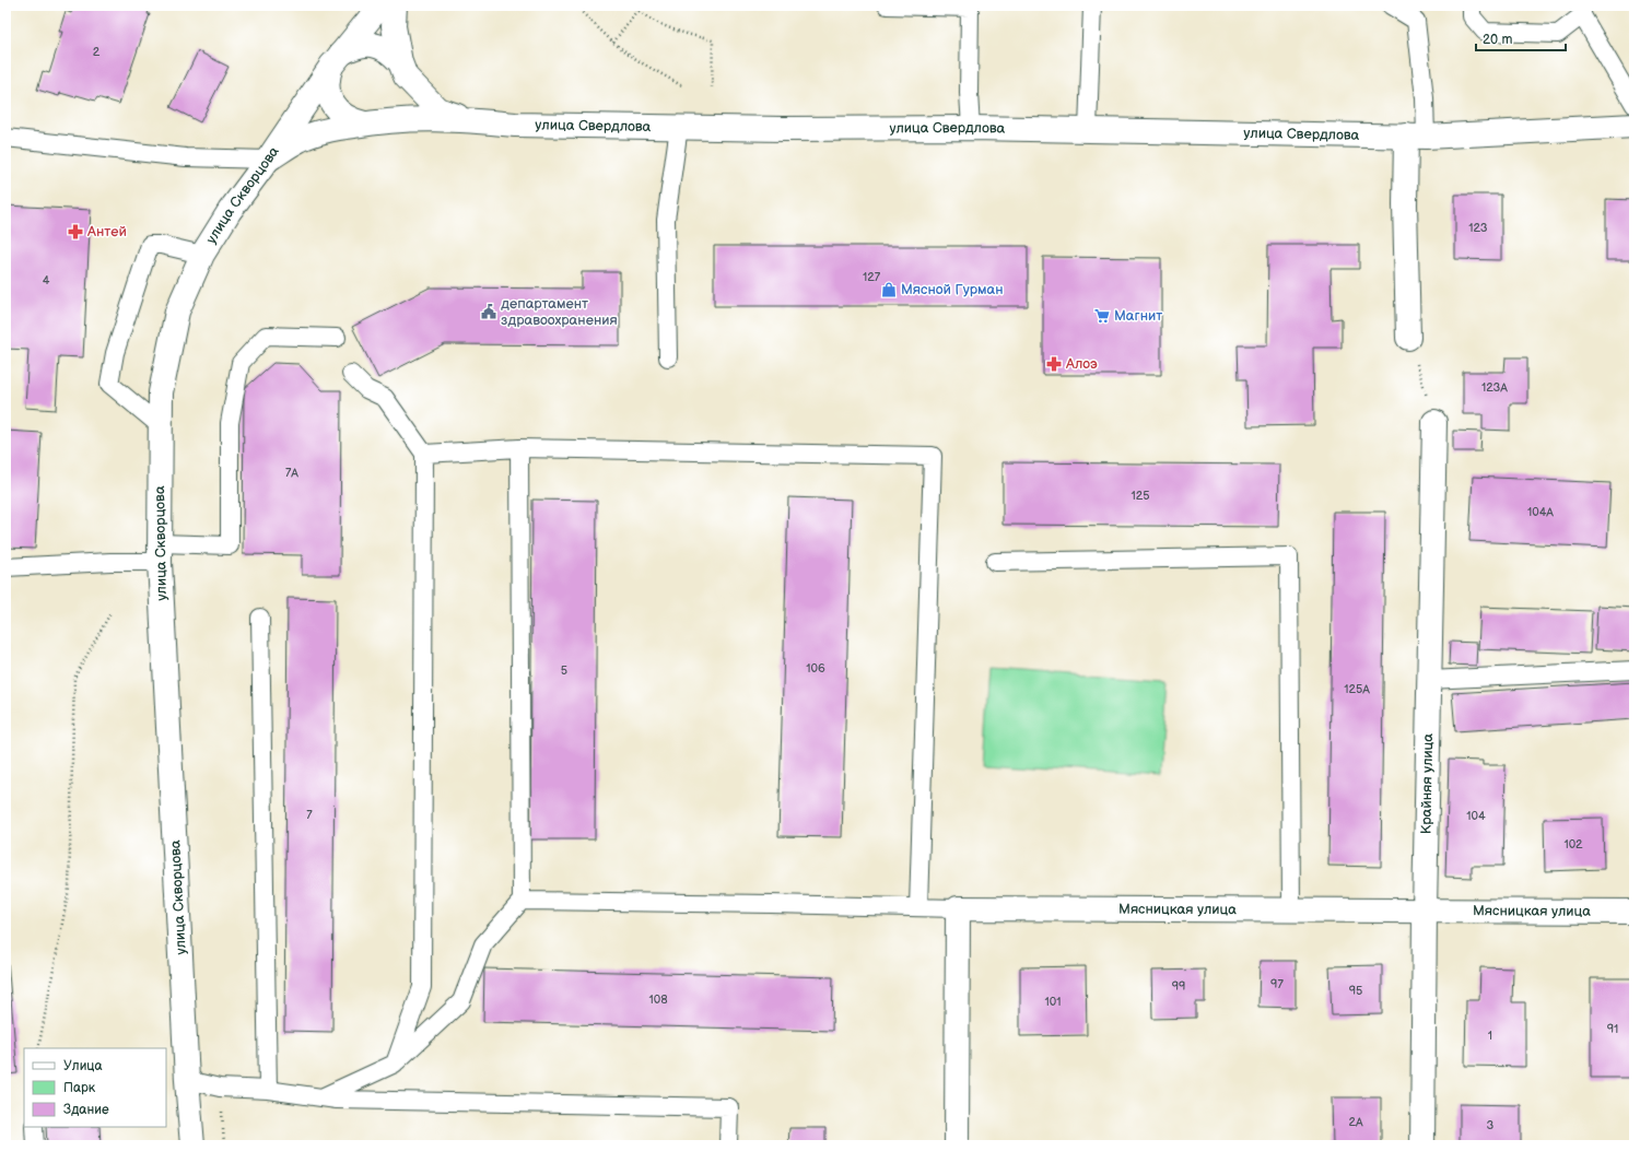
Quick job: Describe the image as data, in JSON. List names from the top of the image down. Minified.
{"streets":{"street":["улица Свердлова","улица Скворцова","Крайняя улица","Мясницкая улица"]},"crossings":[["улица Свердлова","улица Скворцова"],["Крайняя улица","Мясницкая улица"]],"places":{"pharmacy":["Антей","Алоэ"],"shop":["Мясной Гурман"],"public building":["департамент здравоохранения"],"supermarket":["Магнит"]},"house_numbers":["2","123","127","4","123А","7А","125","104А","106","5","125А","7","104","102","97","99","95","108","101","91","1","2А","3"],"legend":["Улица","Парк","Здание"],"scale_bar":"20 m"}
